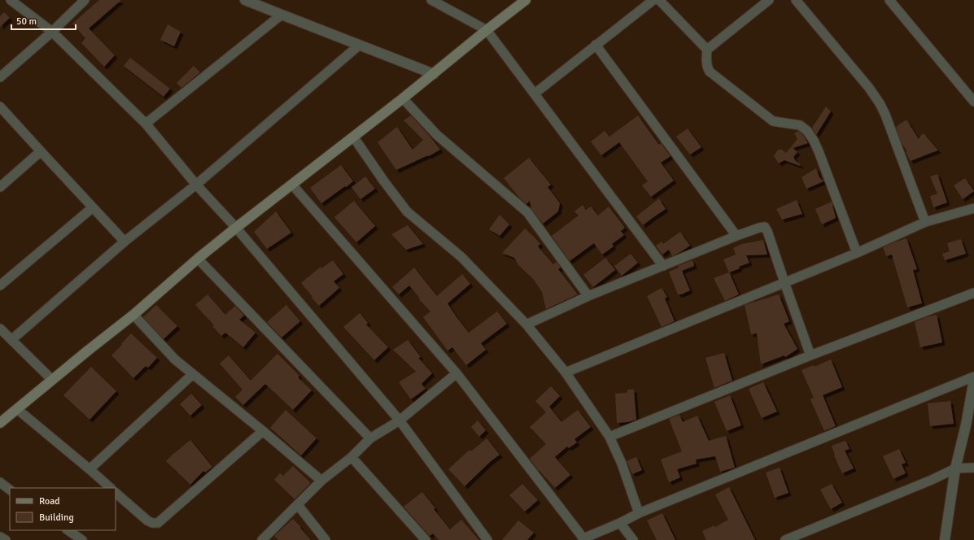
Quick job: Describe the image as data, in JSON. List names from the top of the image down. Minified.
{"legend":["Road","Building"],"scale_bar":"50 m"}
